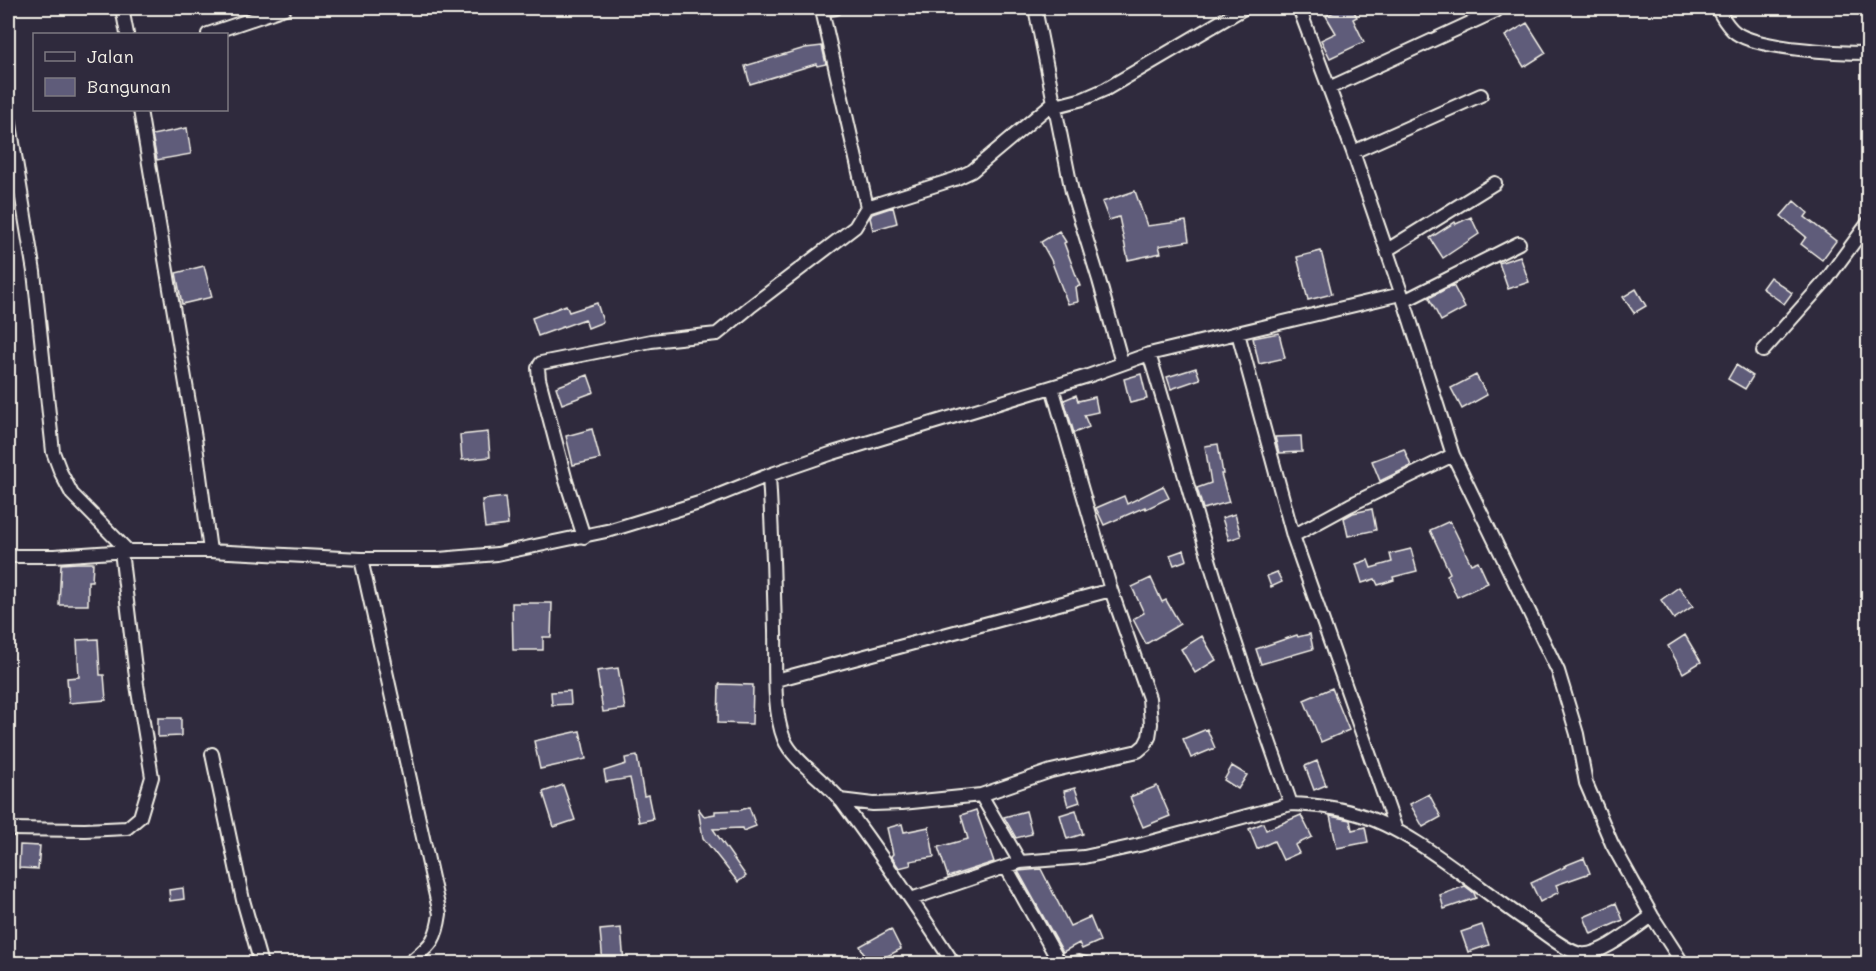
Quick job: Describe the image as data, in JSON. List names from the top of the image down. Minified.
{"legend":["Jalan","Bangunan"]}
